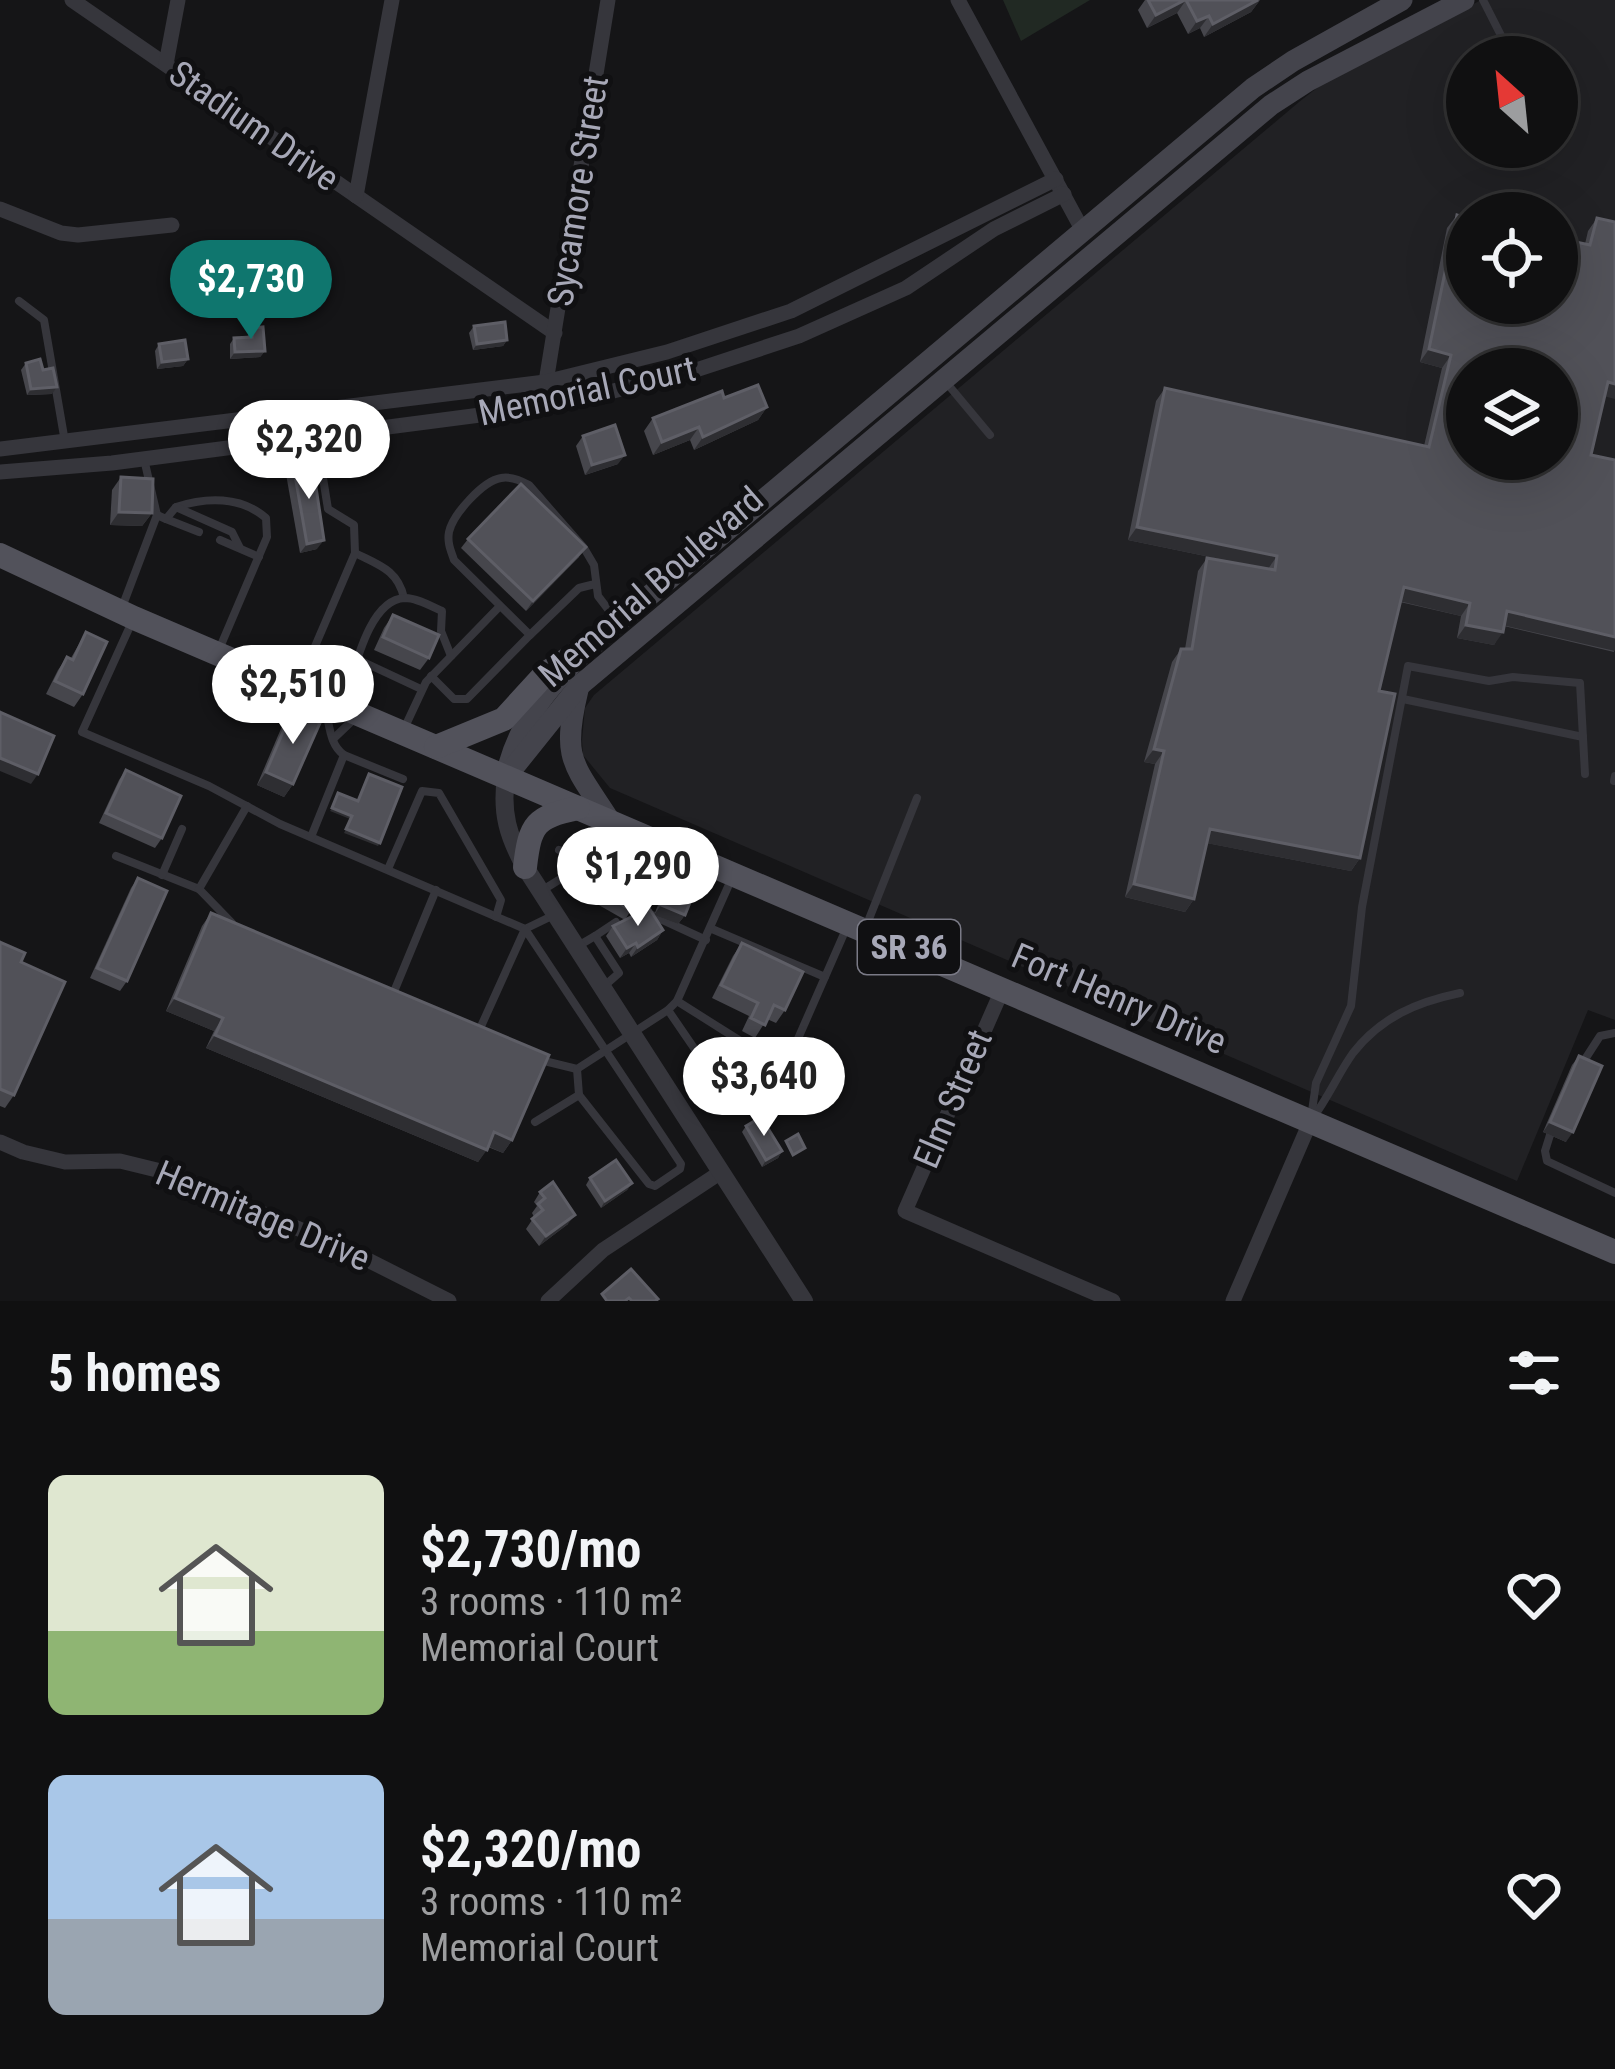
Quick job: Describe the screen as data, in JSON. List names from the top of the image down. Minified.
{"streets":{"main road":["Memorial Boulevard","SR 36","Fort Henry Drive"],"street":["Stadium Drive","Sycamore Street","Memorial Court","Elm Street","Hermitage Drive"]},"crossings":[["Stadium Drive","Sycamore Street"],["Sycamore Street","Memorial Court"],["Memorial Boulevard","Fort Henry Drive"],["Fort Henry Drive","Elm Street"]],"north":"top left","page":{"price":["$2,730","$2,320","$2,510","$1,290","$3,640"],"heading":"5 homes","list":[{"name":"$2,730/mo","note":"3 rooms · 110 m² · Memorial Court"},{"name":"$2,320/mo","note":"3 rooms · 110 m² · Memorial Court"}]}}
